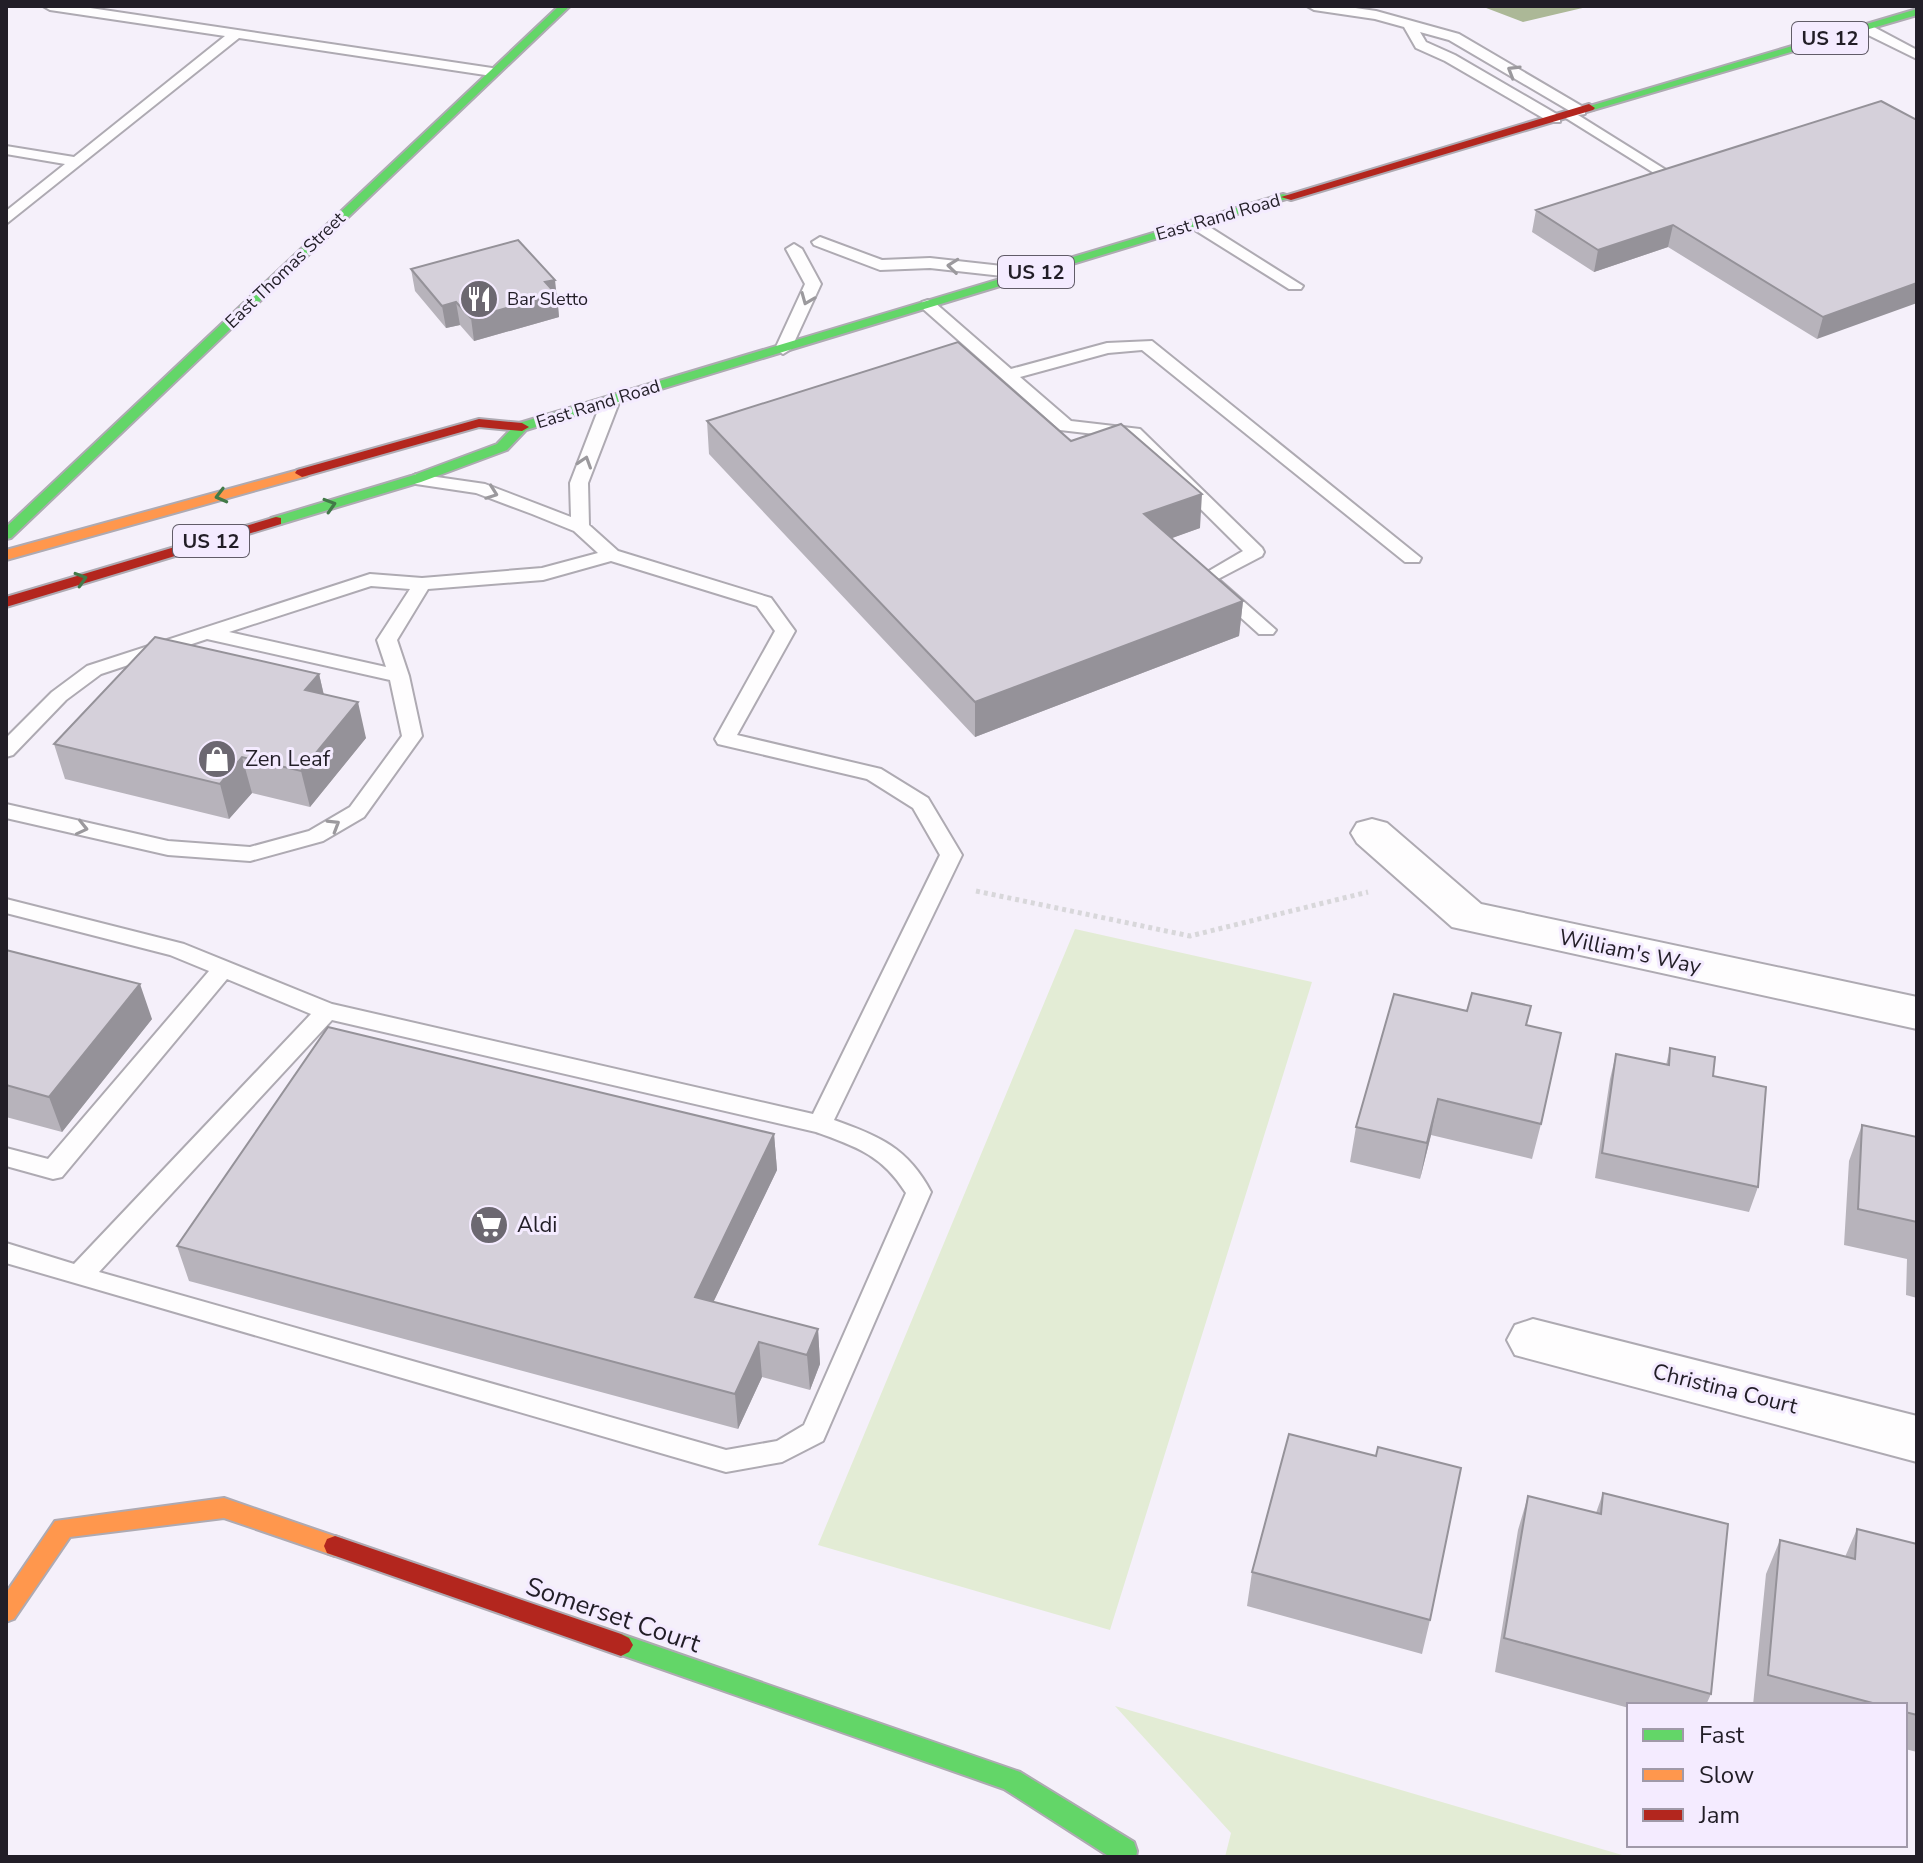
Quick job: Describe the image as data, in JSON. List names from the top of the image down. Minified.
{"streets":{"main road":["US 12","East Rand Road","East Thomas Street","Somerset Court"],"street":["William's Way","Christina Court"]},"places":{"restaurant":["Bar Sletto"],"shop":["Zen Leaf"],"supermarket":["Aldi"]},"legend":["Fast","Slow","Jam"]}
